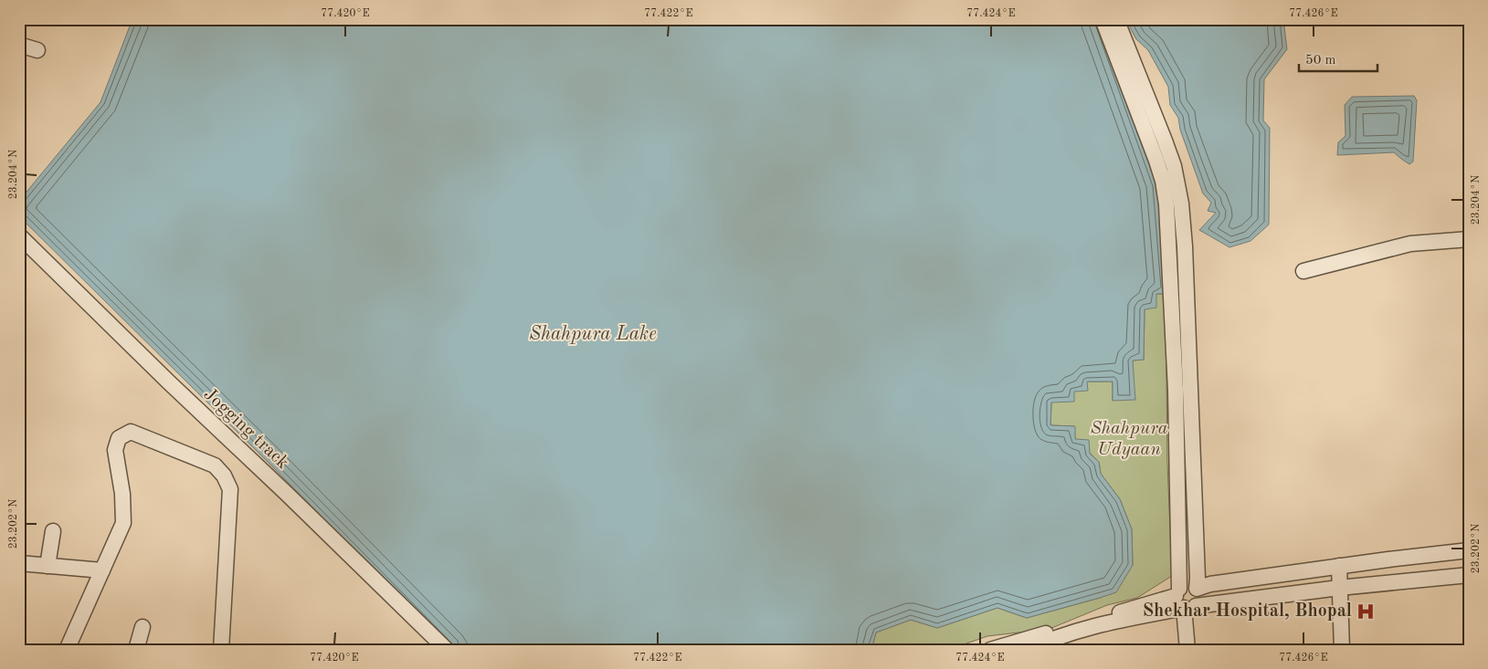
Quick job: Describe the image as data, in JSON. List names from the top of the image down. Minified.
{"streets":{"street":["Jogging track"]},"water":["Shahpura Lake"],"parks":["Shahpura Udyaan"],"places":{"hospital":["Shekhar Hospital, Bhopal"]},"scale_bar":"50 m","coordinates":["77.420°E","77.422°E","77.424°E","77.426°E","23.204°N","23.202°N"]}
